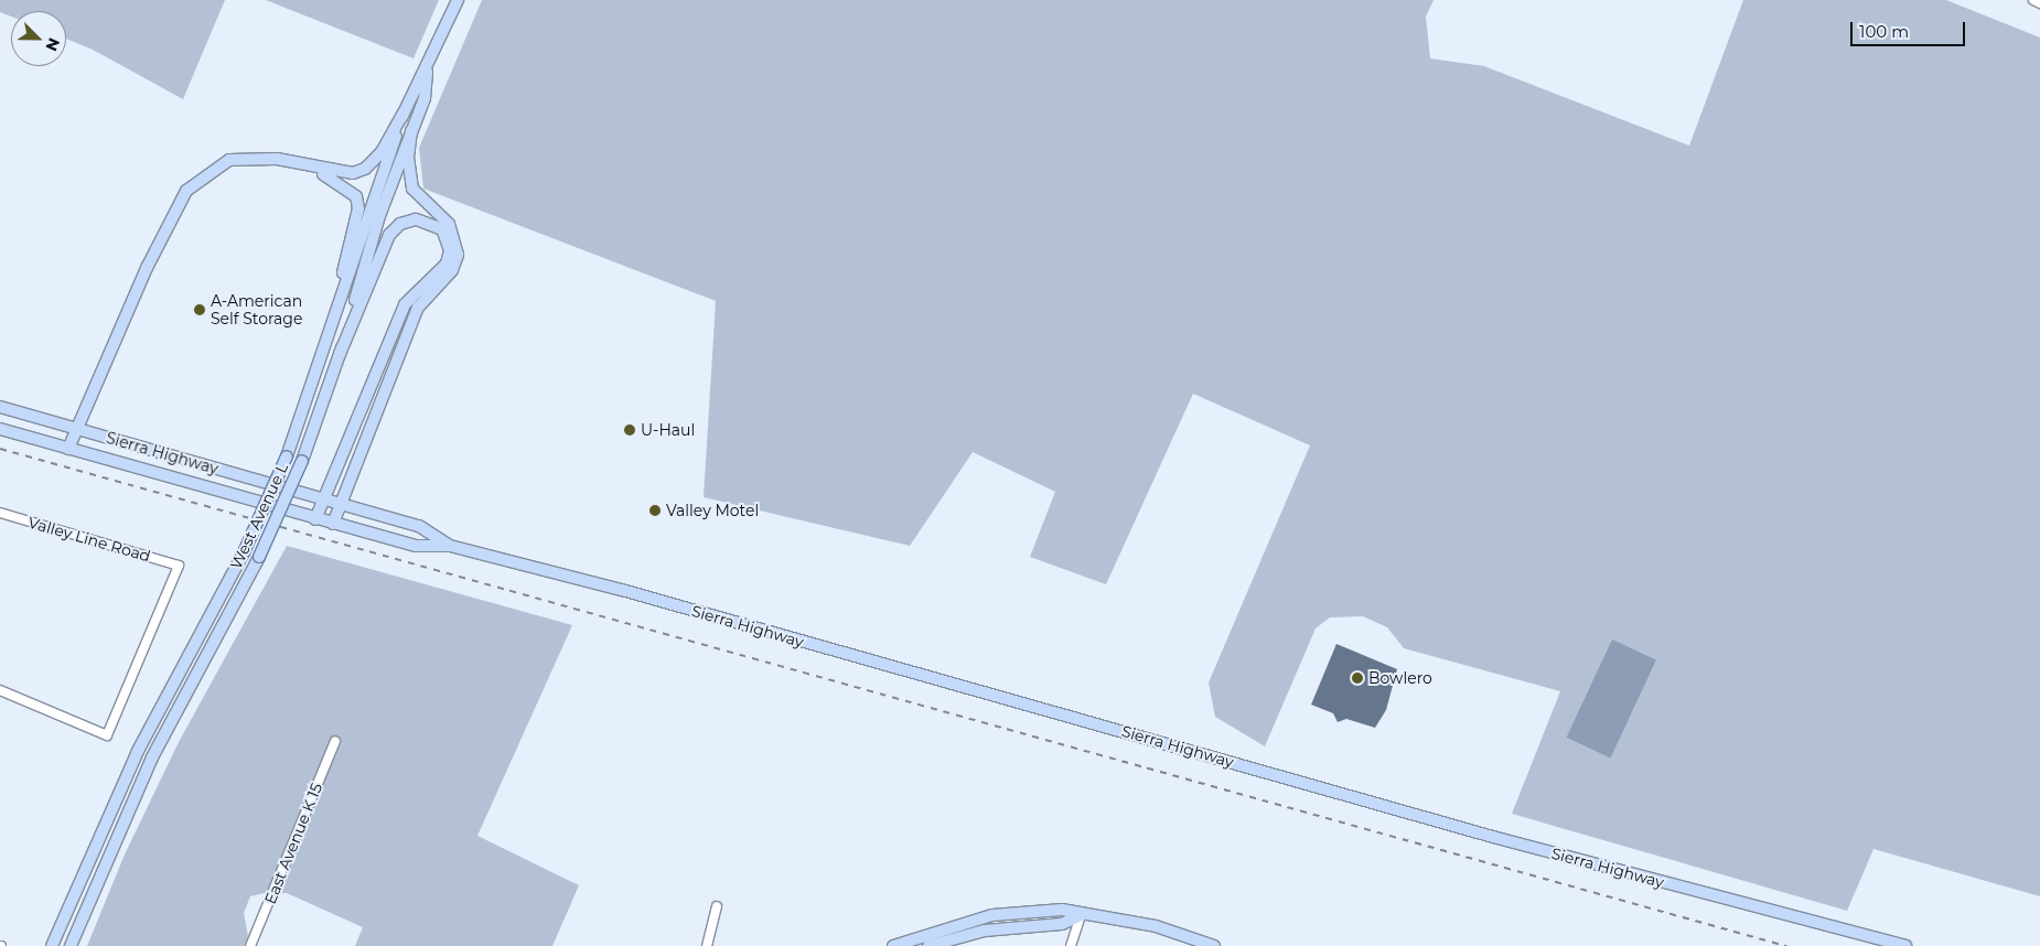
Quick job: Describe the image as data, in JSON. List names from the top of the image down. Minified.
{"streets":{"main road":["Sierra Highway","West Avenue L"],"street":["Valley Line Road","East Avenue K 15"]},"places":["A-American Self Storage","U-Haul","Valley Motel","Bowlero"],"scale_bar":"100 m","north":"bottom right"}
